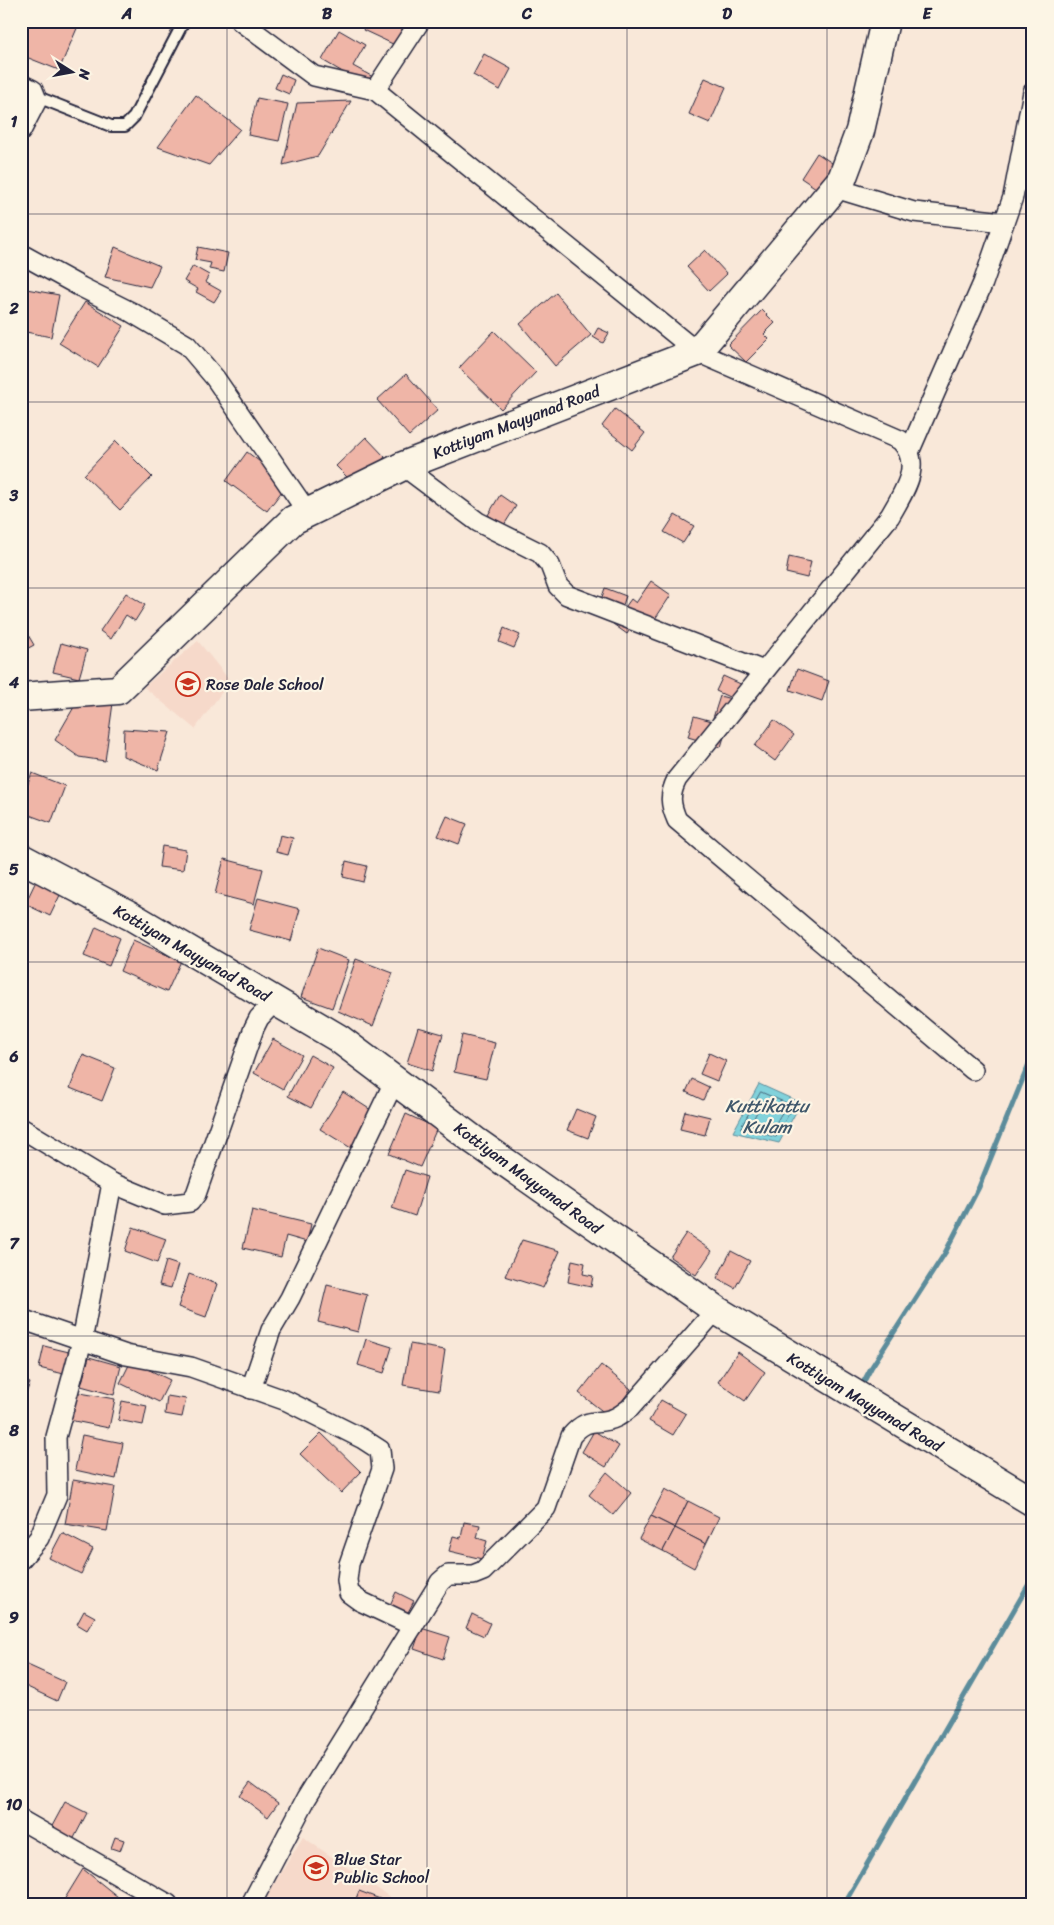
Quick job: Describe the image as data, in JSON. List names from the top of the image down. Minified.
{"streets":{"street":["Kottiyam Mayyanad Road"]},"water":["Kuttikattu Kulam"],"places":{"school or university":["Rose Dale School","Blue Star Public School"]},"north":"right","grid":{"columns":["A","B","C","D","E"],"rows":["1","2","3","4","5","6","7","8","9","10"]}}
